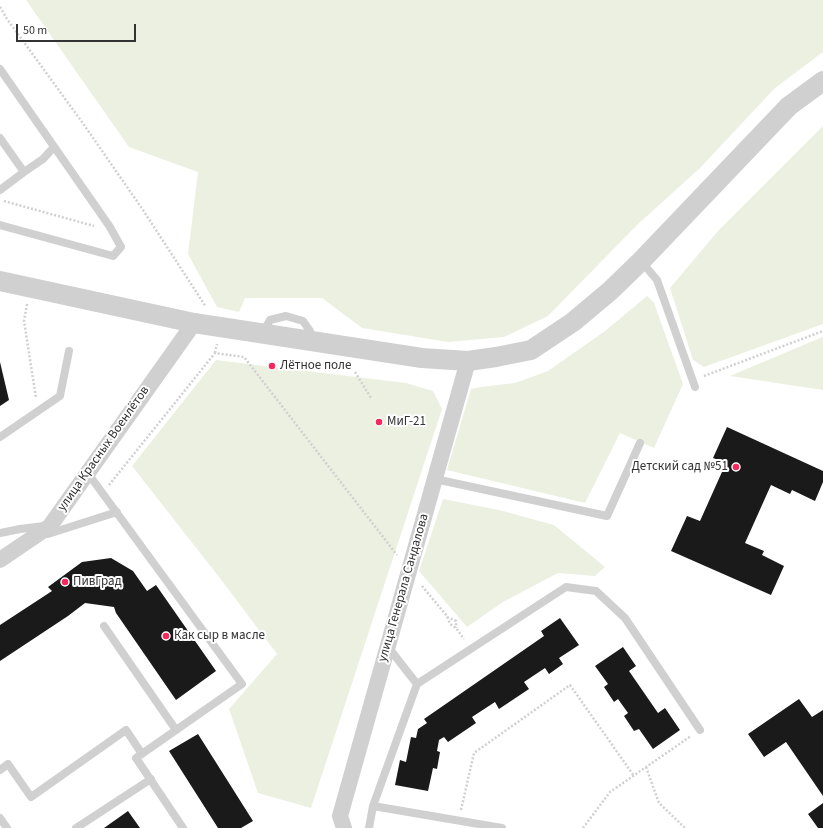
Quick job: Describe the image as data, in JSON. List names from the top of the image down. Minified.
{"streets":{"street":["улица Красных Военлётов","улица Генерала Сандалова"]},"places":["Лётное поле","МиГ-21","Детский сад №51","ПивГрад","Как сыр в масле"],"scale_bar":"50 m"}
